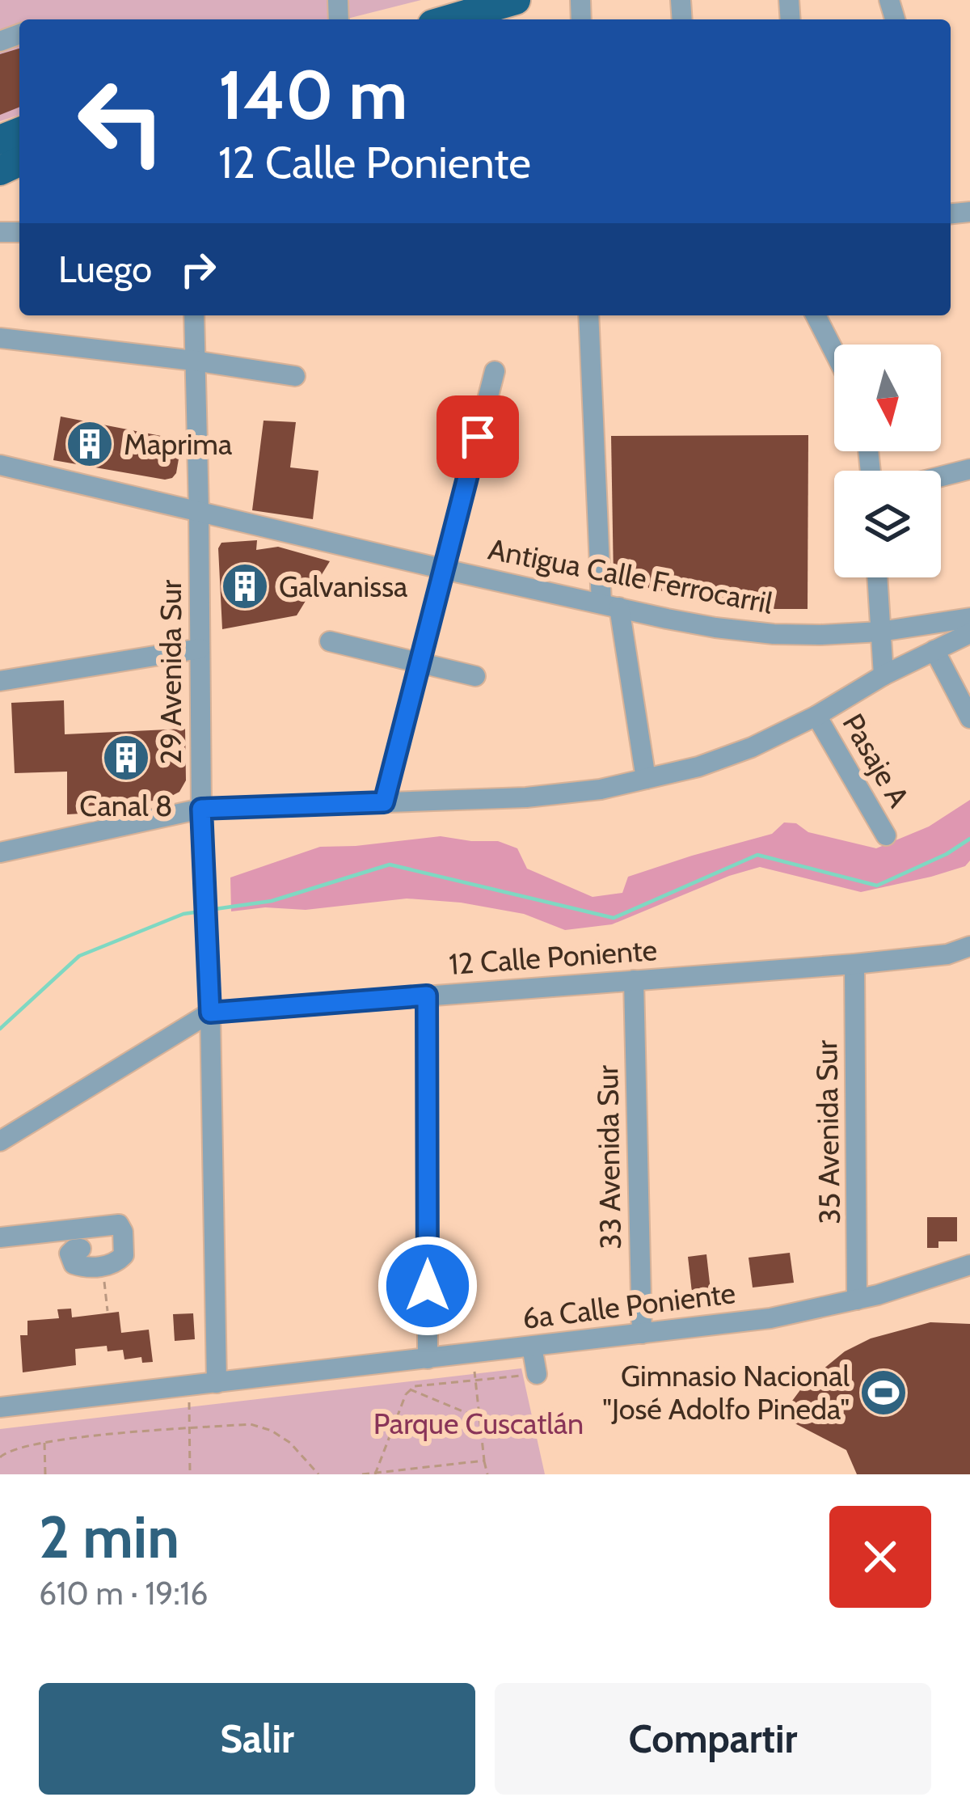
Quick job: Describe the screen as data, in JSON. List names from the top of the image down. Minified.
{"streets":{"street":["Antigua Calle Ferrocarril","29 Avenida Sur","Pasaje A","12 Calle Poniente","35 Avenida Sur","33 Avenida Sur","6a Calle Poniente"]},"crossings":[["Antigua Calle Ferrocarril","29 Avenida Sur"],["29 Avenida Sur","12 Calle Poniente"],["29 Avenida Sur","6a Calle Poniente"],["12 Calle Poniente","35 Avenida Sur"],["12 Calle Poniente","33 Avenida Sur"],["35 Avenida Sur","6a Calle Poniente"],["33 Avenida Sur","6a Calle Poniente"]],"parks":["Parque Cuscatlán"],"places":{"building":["Maprima","Galvanissa","Canal 8"],"sports":["Gimnasio Nacional \"José Adolfo Pineda\""]},"north":"bottom","page":{"turn":["140 m","12 Calle Poniente"],"then":"Luego","heading":["2 min","610 m · 19:16"],"buttons":["Salir","Compartir"]}}
